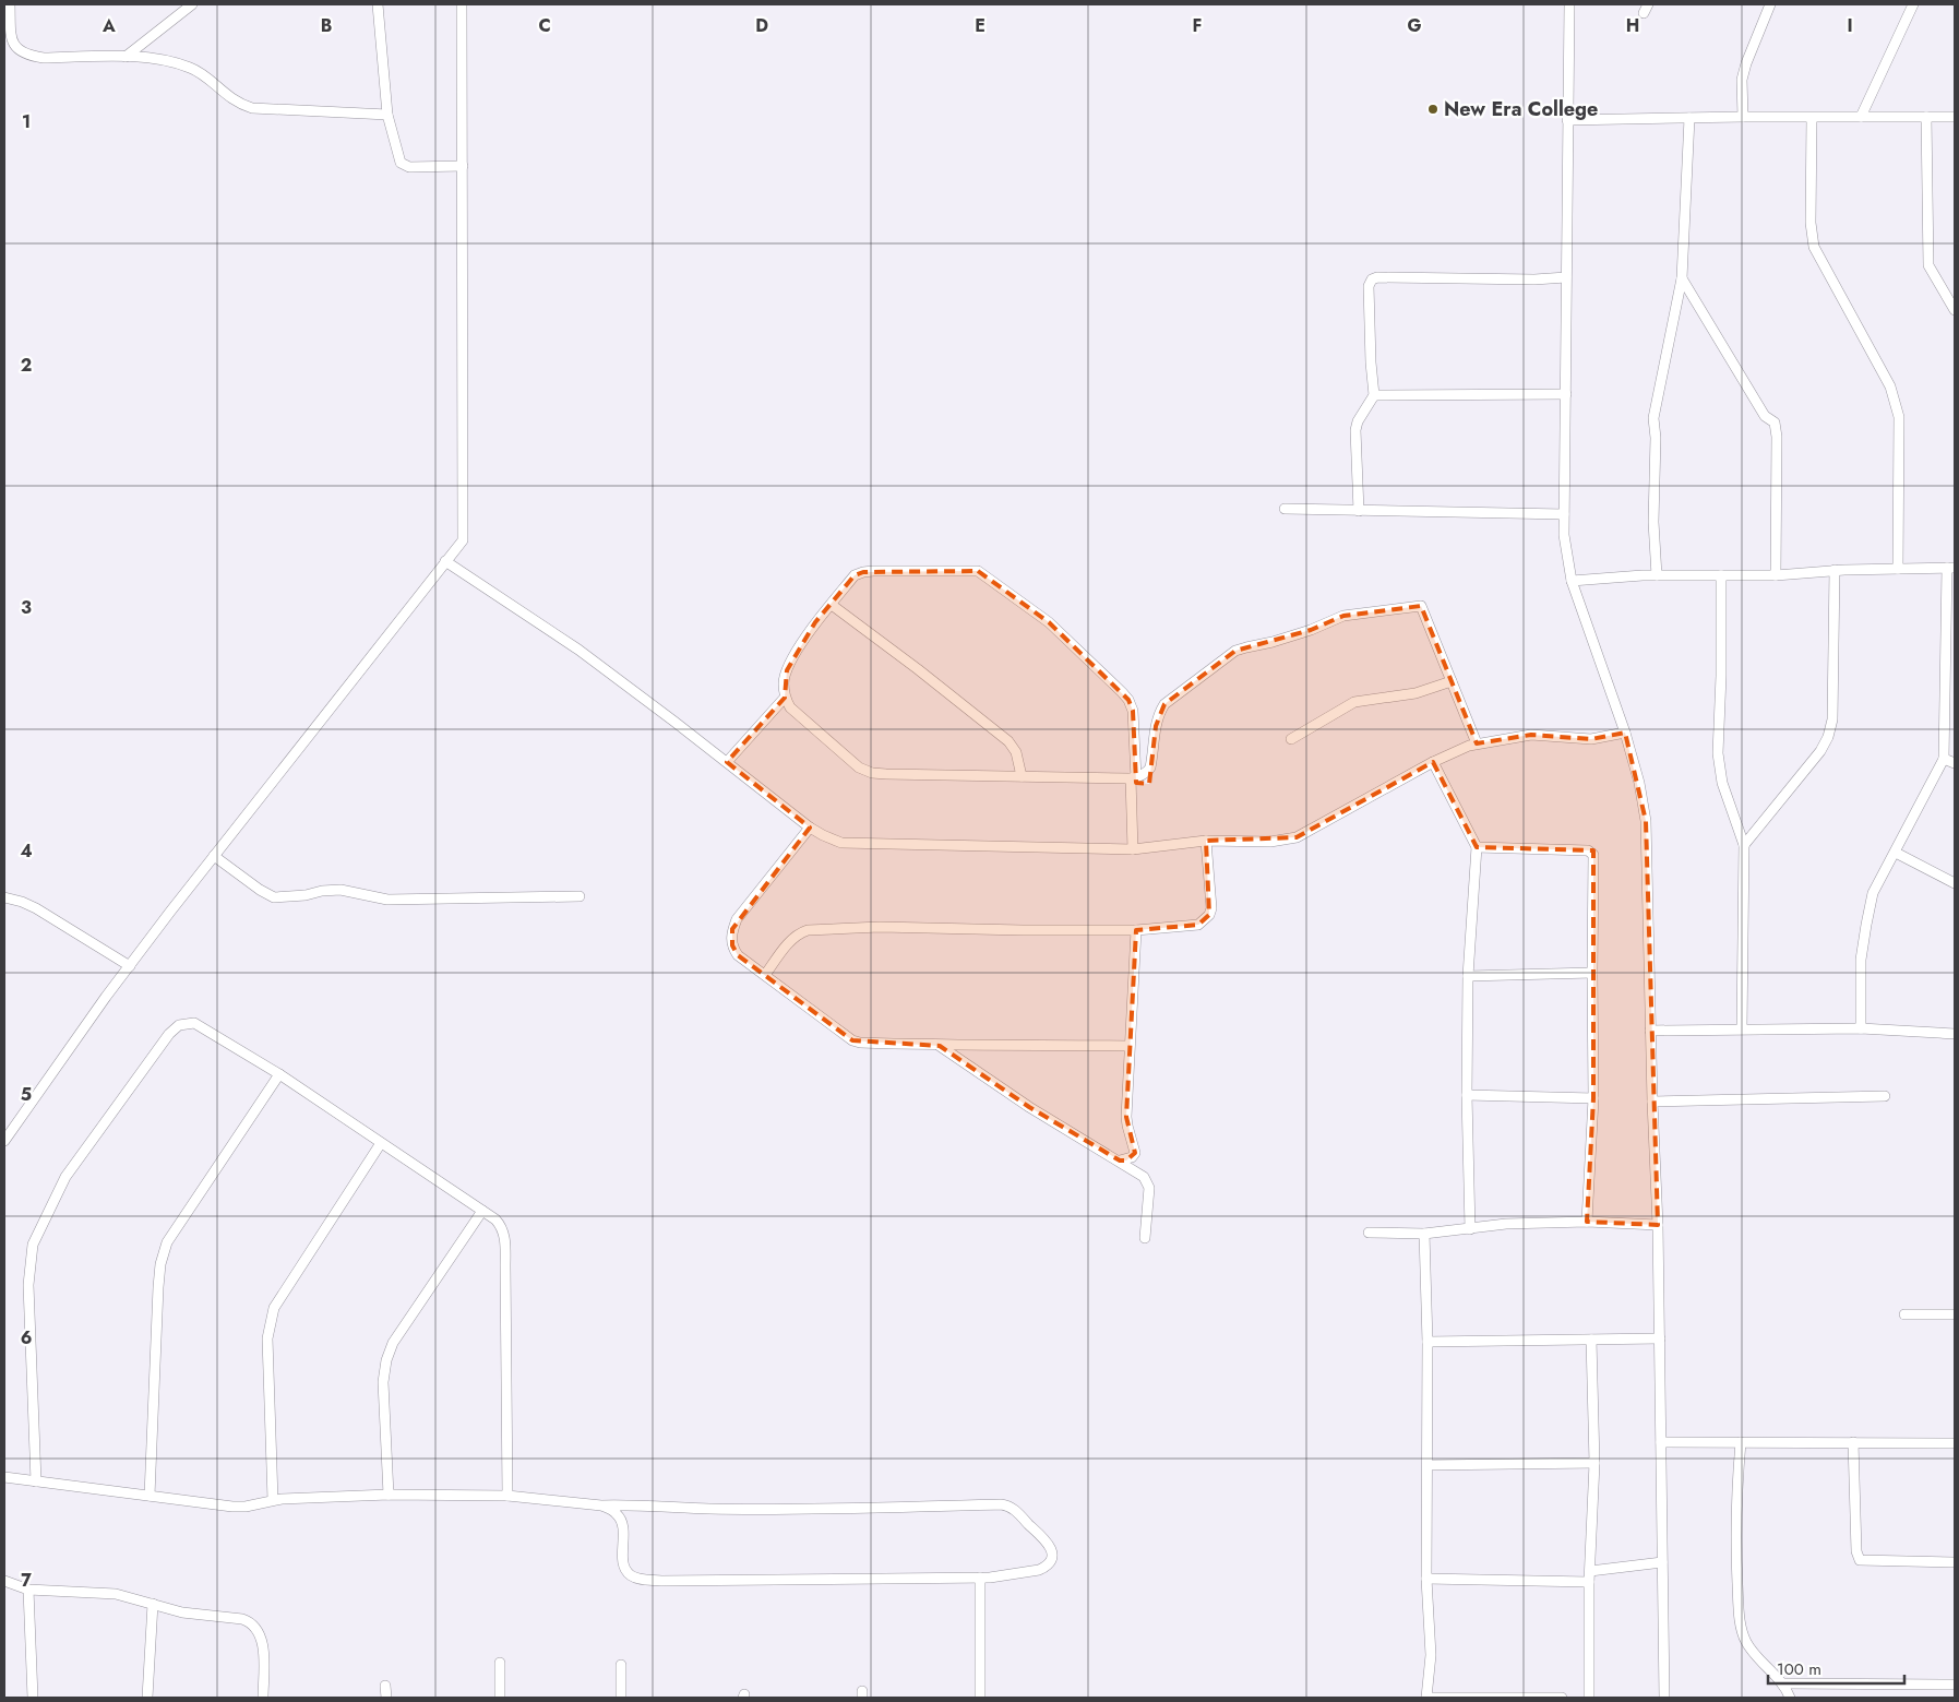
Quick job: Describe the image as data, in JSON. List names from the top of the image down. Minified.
{"places":["New Era College"],"scale_bar":"100 m","grid":{"columns":["A","B","C","D","E","F","G","H","I"],"rows":["1","2","3","4","5","6","7"]}}
